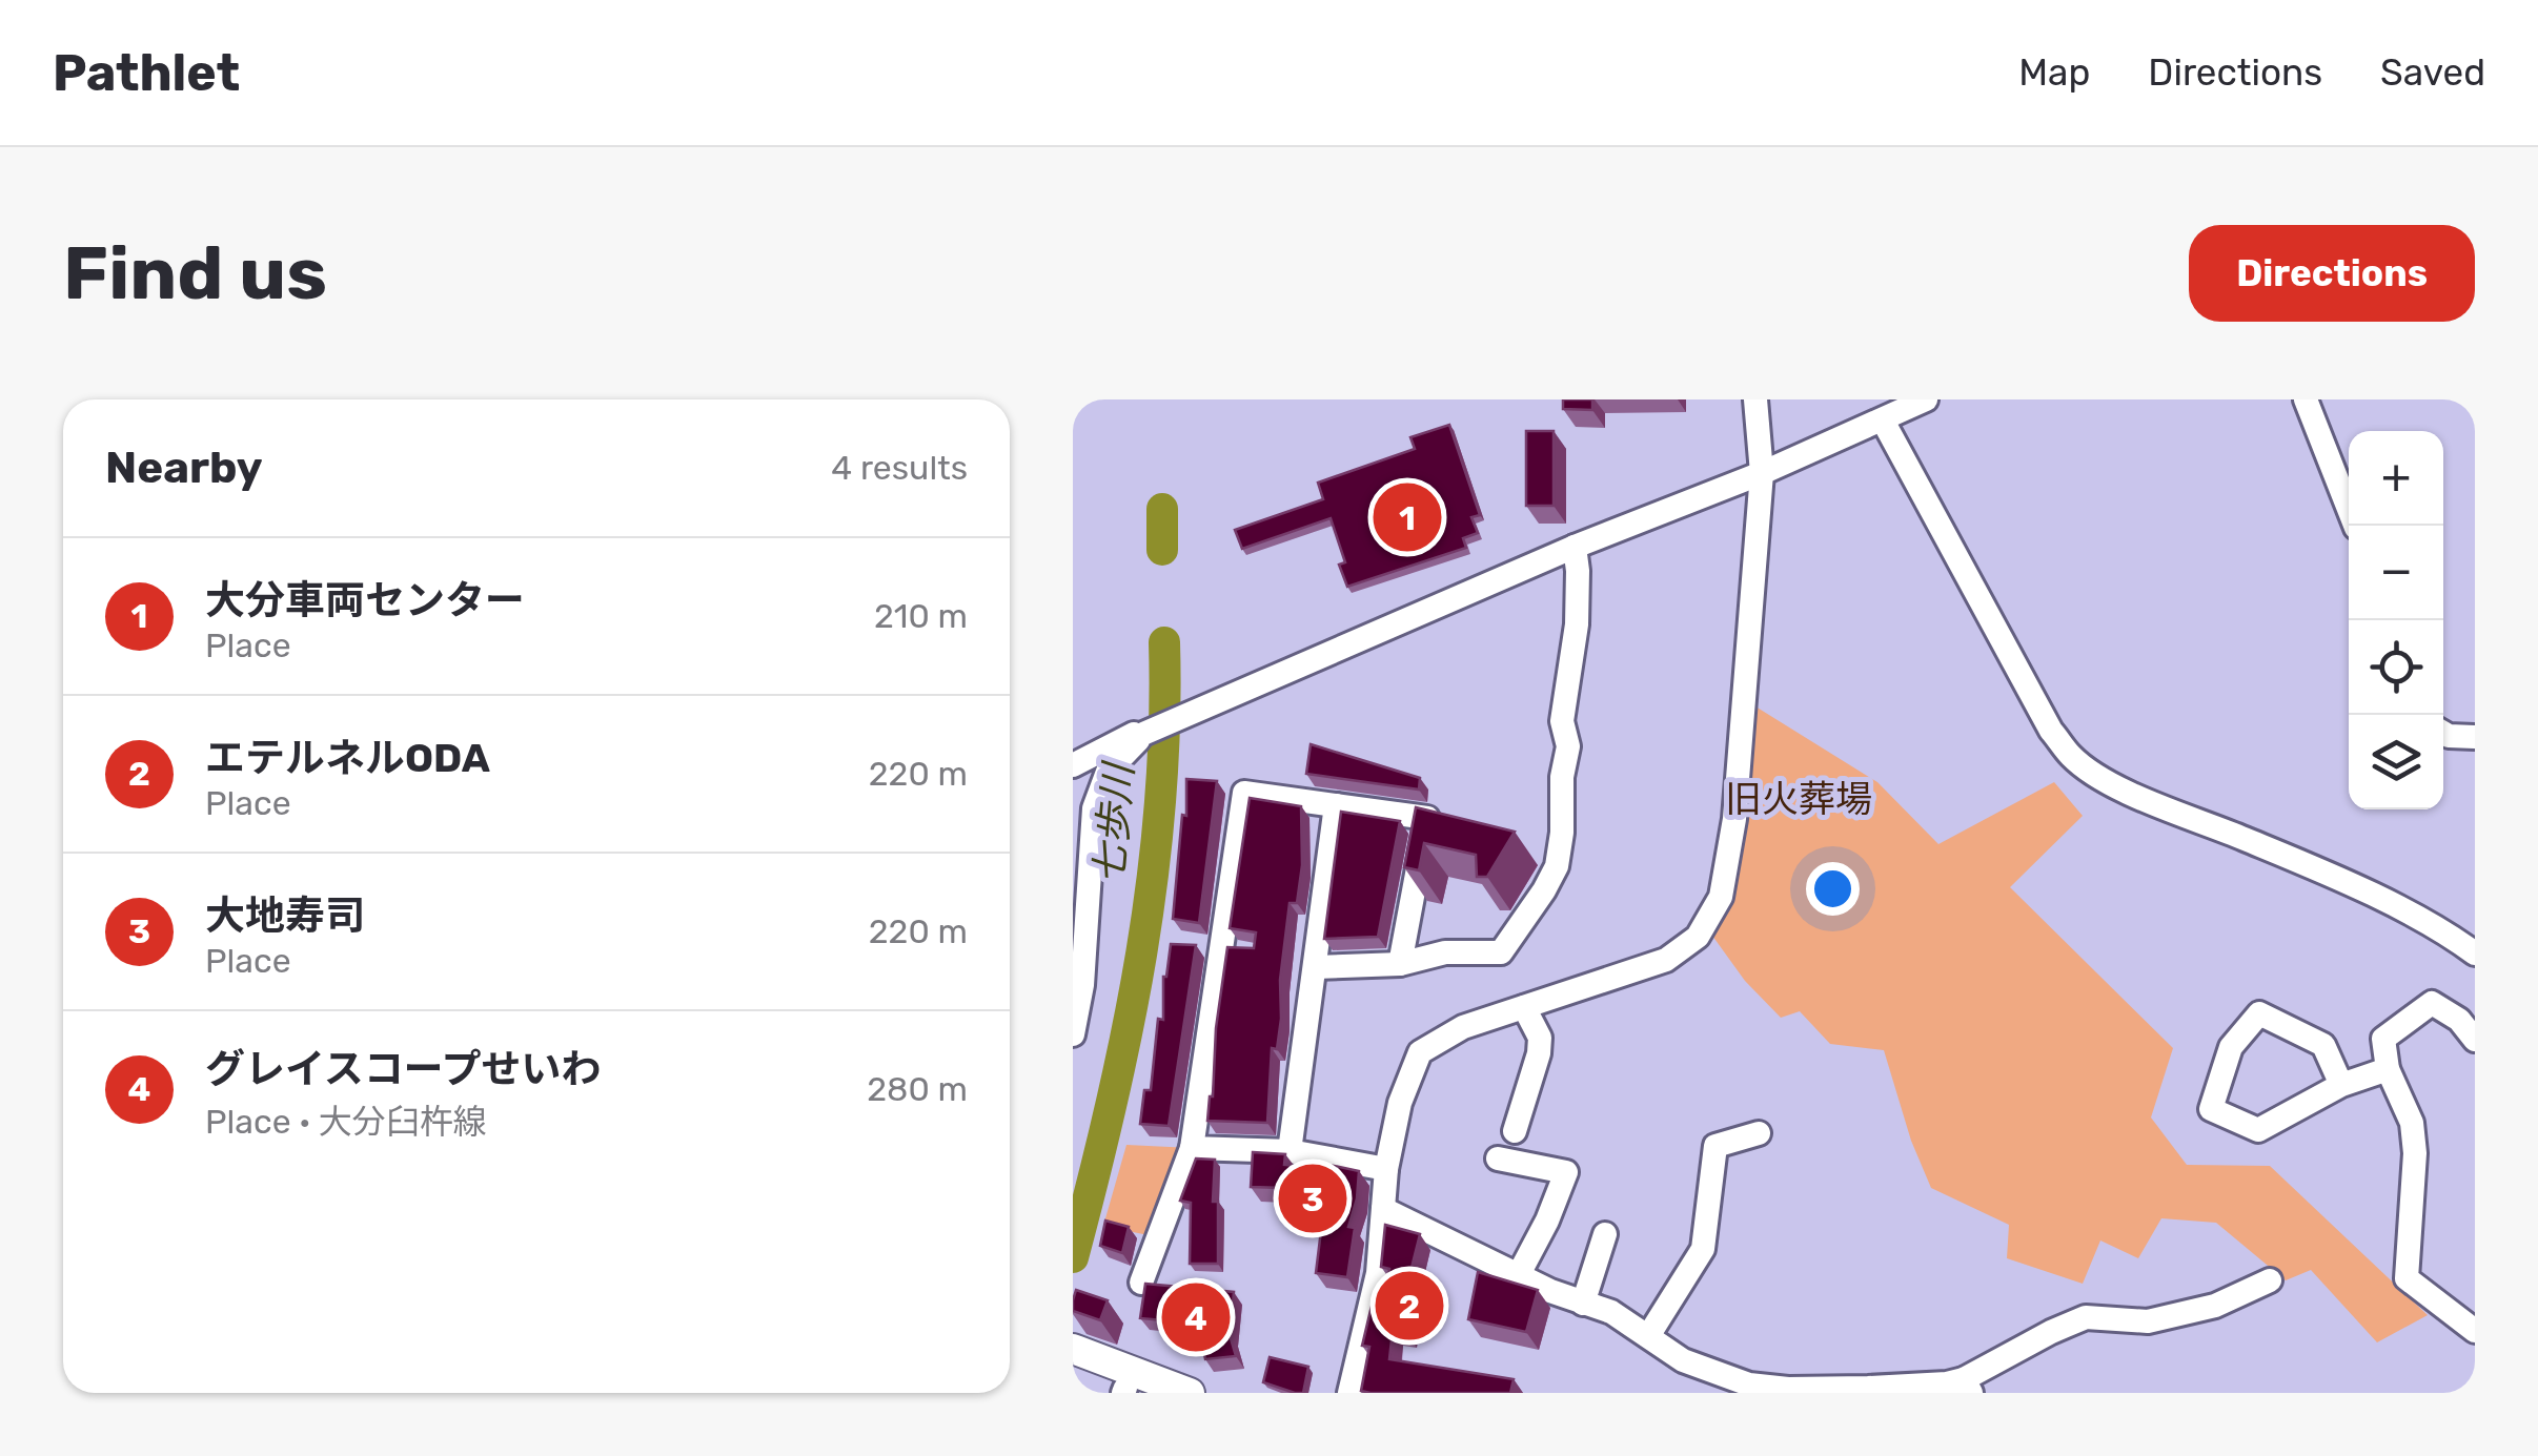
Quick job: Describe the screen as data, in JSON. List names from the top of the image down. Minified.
{"water":["七歩川"],"parks":["旧火葬場"],"page":{"header":"Pathlet","nav":["Map","Directions","Saved"],"buttons":"Directions","title":"Find us","heading":["Nearby","4 results"],"map_buttons":["+","−"],"pins":["1","3","2","4"],"list":[{"mark":"1","name":"大分車両センター","note":"Place","value":"210 m"},{"mark":"2","name":"エテルネルODA","note":"Place","value":"220 m"},{"mark":"3","name":"大地寿司","note":"Place","value":"220 m"},{"mark":"4","name":"グレイスコープせいわ","note":"Place · 大分臼杵線","value":"280 m"}]}}
